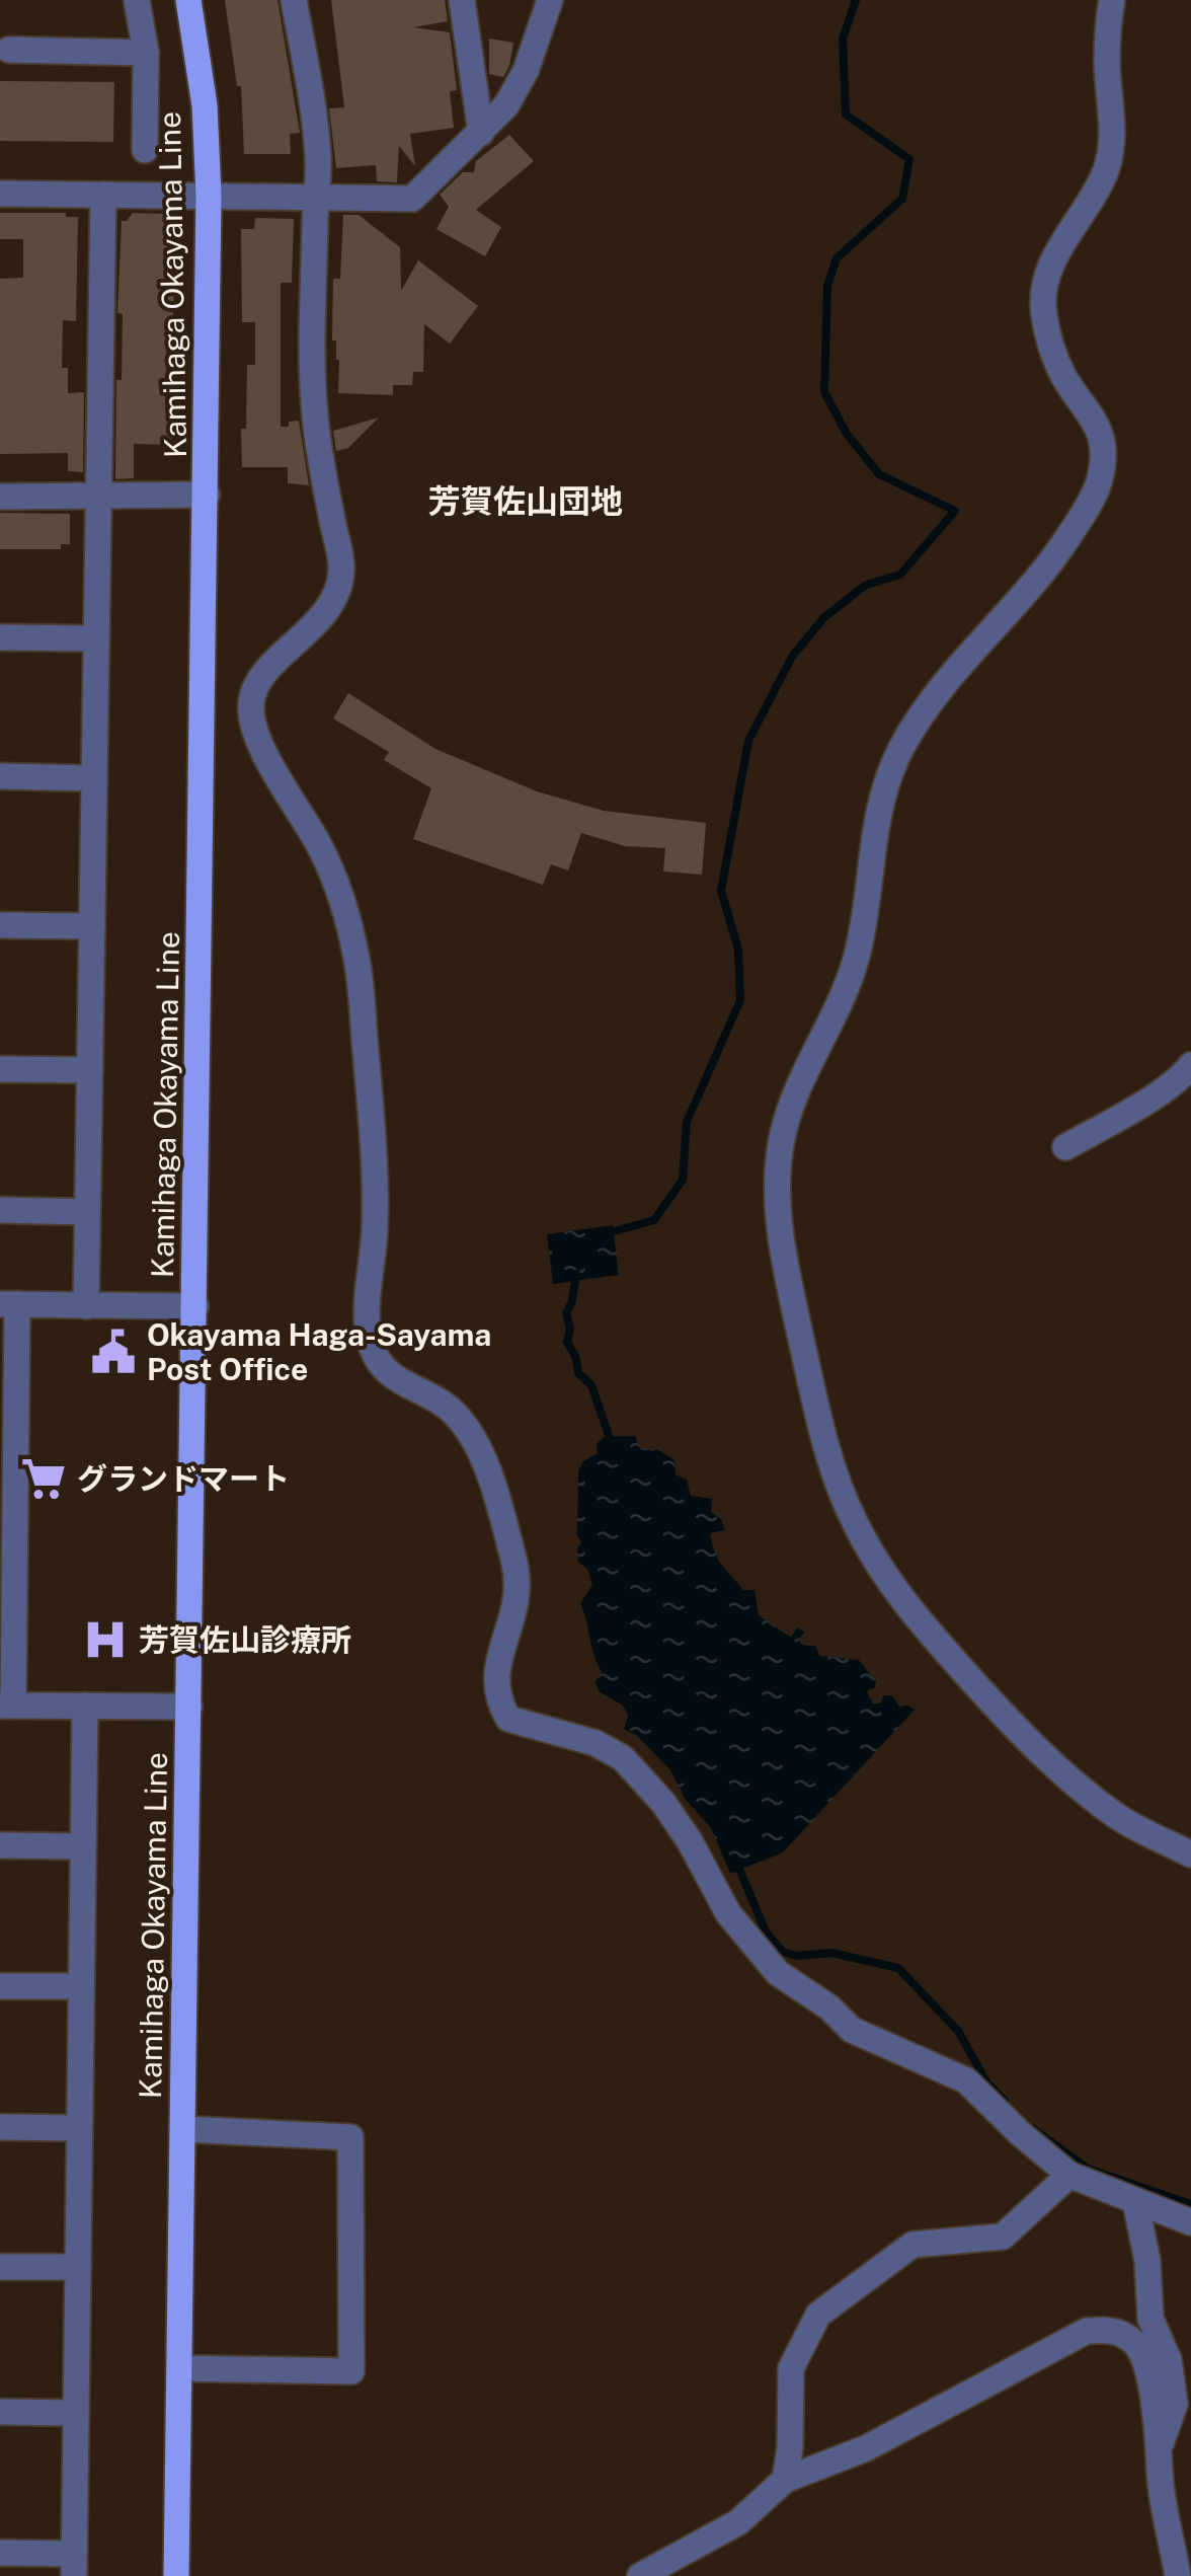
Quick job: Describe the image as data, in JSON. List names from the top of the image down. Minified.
{"streets":{"main road":["Kamihaga Okayama Line"]},"districts":["芳賀佐山団地"],"places":{"public building":["Okayama Haga-Sayama Post Office"],"supermarket":["グランドマート"],"hospital":["芳賀佐山診療所"]}}
